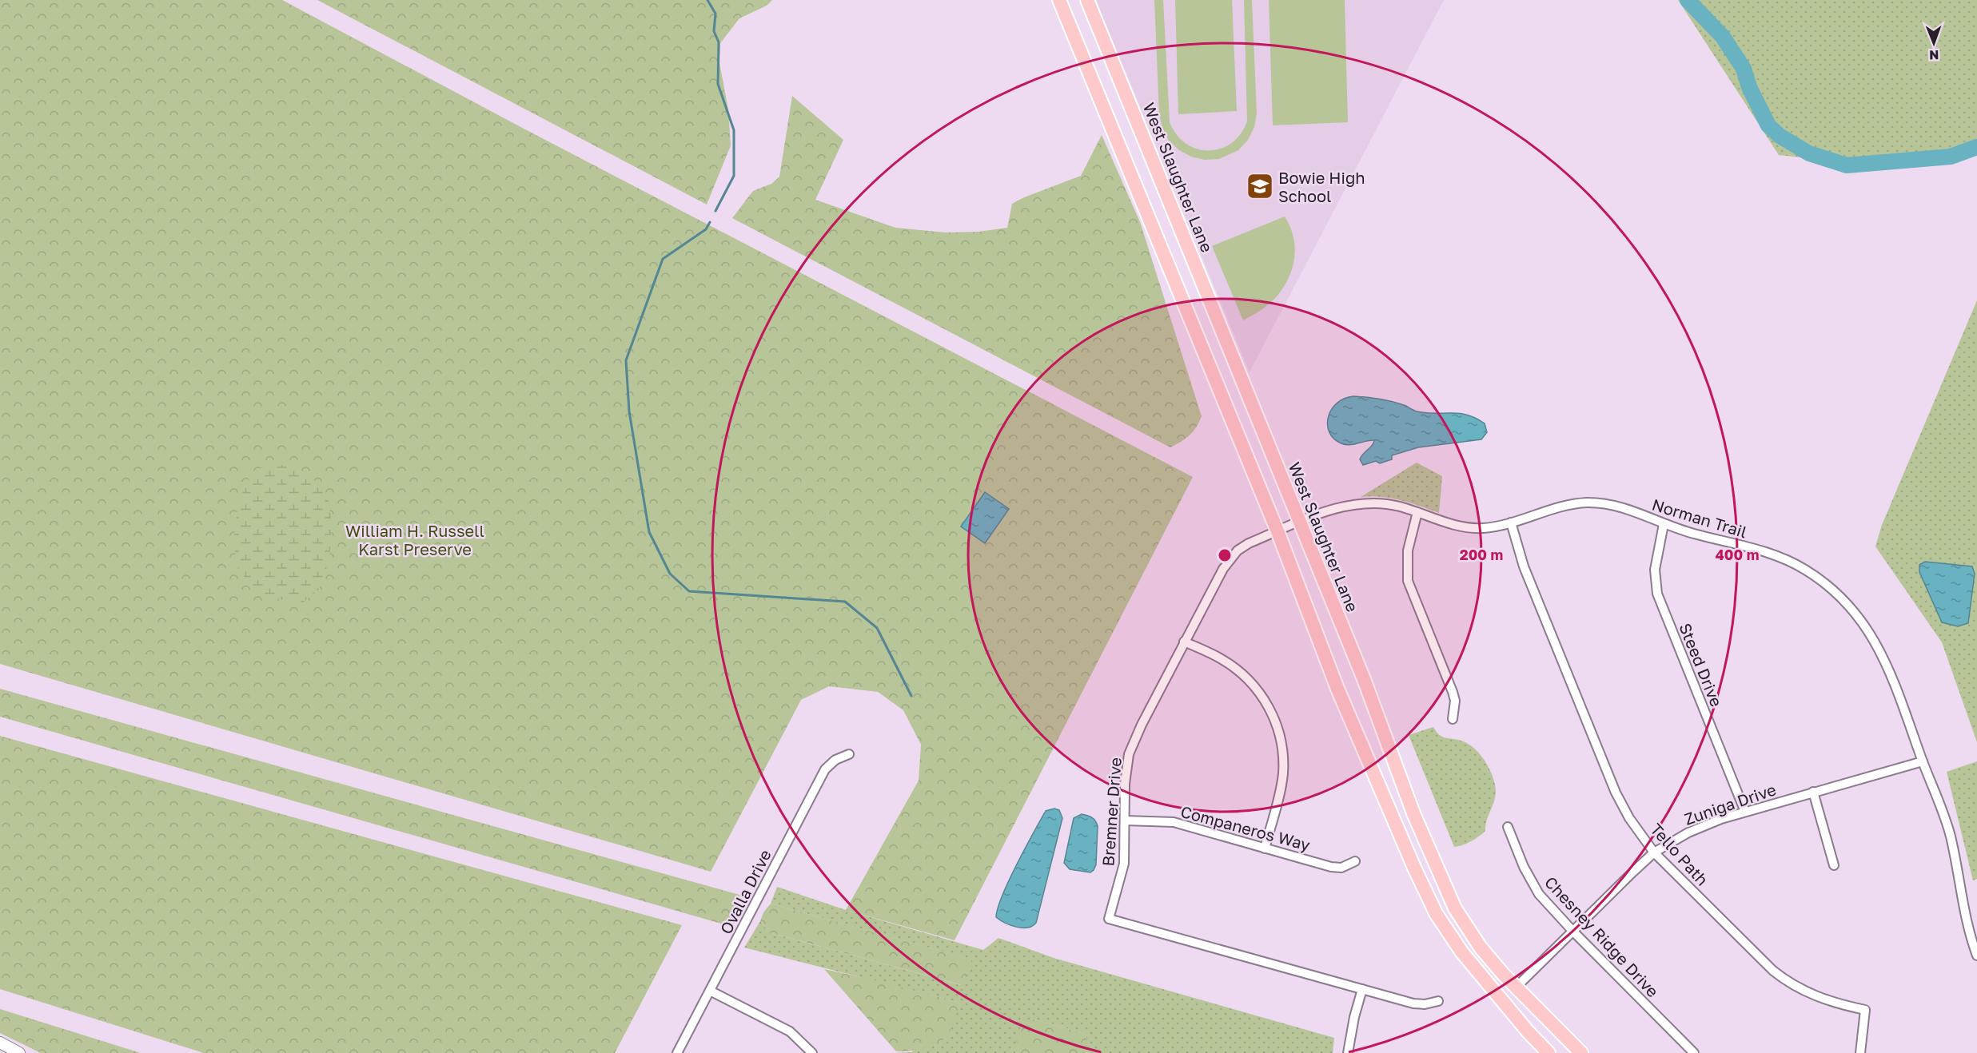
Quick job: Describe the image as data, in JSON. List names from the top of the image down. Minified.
{"streets":{"main road":["West Slaughter Lane"],"street":["Norman Trail","Steed Drive","Zuniga Drive","Bremner Drive","Companeros Way","Tello Path","Ovalla Drive","Chesney Ridge Drive"]},"crossings":[["West Slaughter Lane","Norman Trail"],["West Slaughter Lane","Zuniga Drive"],["Norman Trail","Steed Drive"],["Norman Trail","Zuniga Drive"],["Norman Trail","Bremner Drive"],["Norman Trail","Tello Path"],["Steed Drive","Zuniga Drive"],["Zuniga Drive","Tello Path"],["Zuniga Drive","Chesney Ridge Drive"],["Bremner Drive","Companeros Way"]],"parks":["William H. Russell Karst Preserve"],"places":{"school or university":["Bowie High School"]},"north":"bottom","rings":["200 m","400 m"]}
